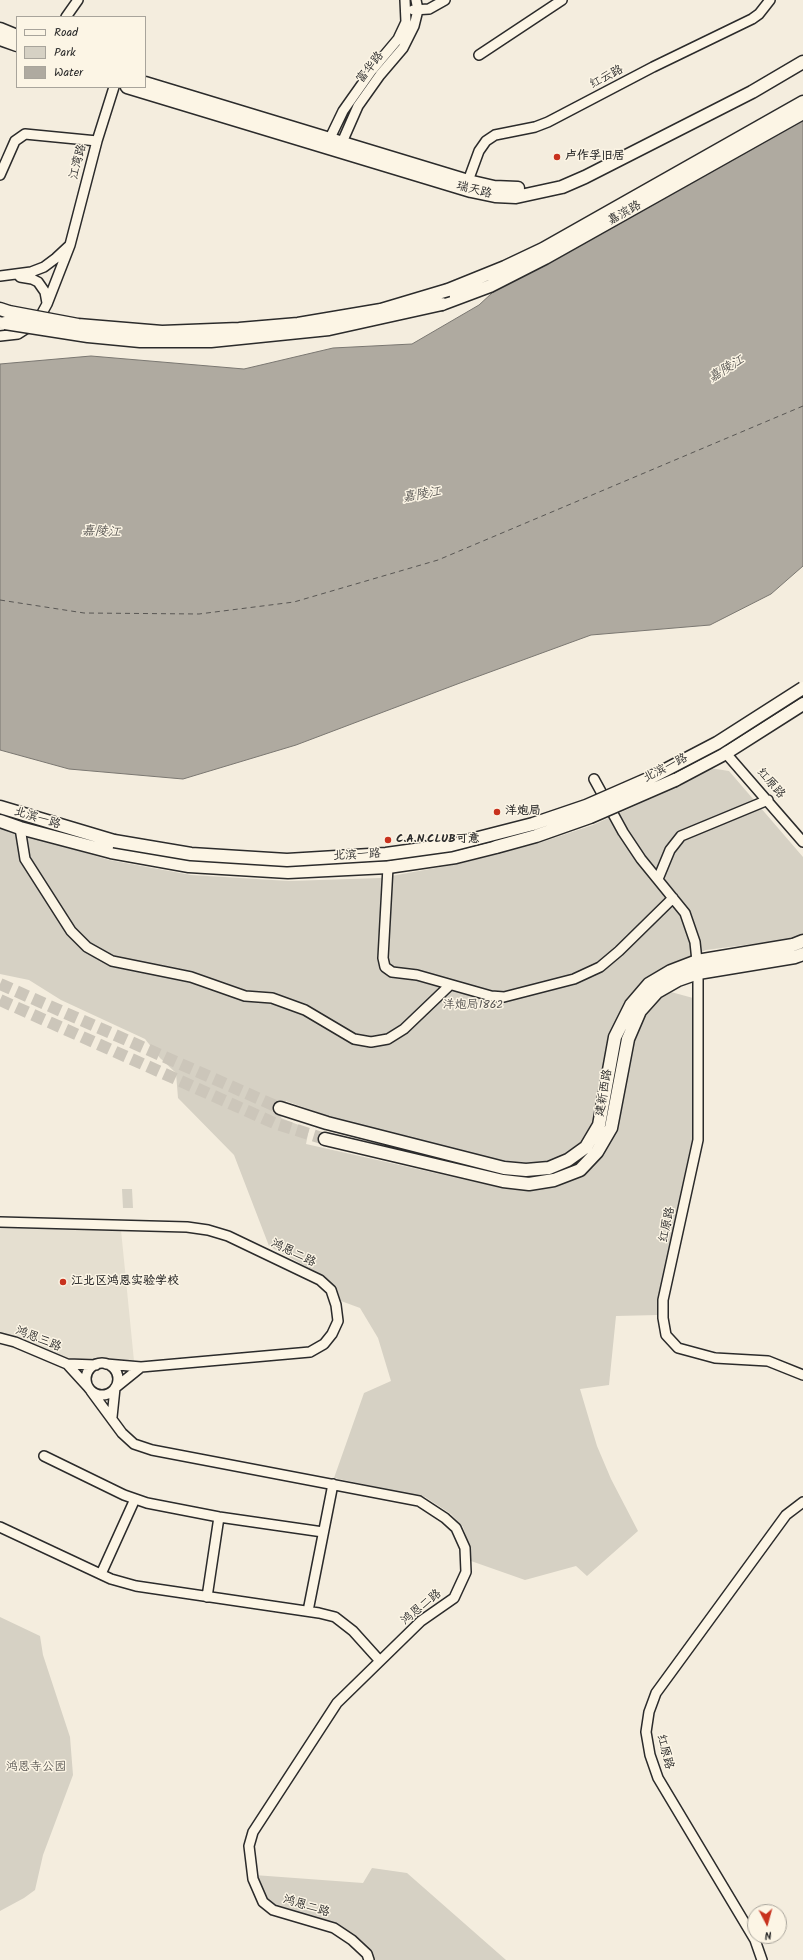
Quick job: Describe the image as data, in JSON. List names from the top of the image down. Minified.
{"streets":{"main road":["瑞天路","嘉滨路","北滨一路","建新西路"],"street":["富华路","红云路","江湾路","红原路","鸿恩二路","鸿恩三路"]},"crossings":[["富华路","瑞天路"],["红云路","瑞天路"],["北滨一路","红原路"],["红原路","建新西路"],["鸿恩二路","鸿恩三路"]],"water":["嘉陵江"],"parks":["洋炮局1862","鸿恩寺公园"],"places":["卢作孚旧居","洋炮局","C.A.N.CLUB可意","江北区鸿恩实验学校"],"legend":["Road","Park","Water"],"north":"bottom"}
